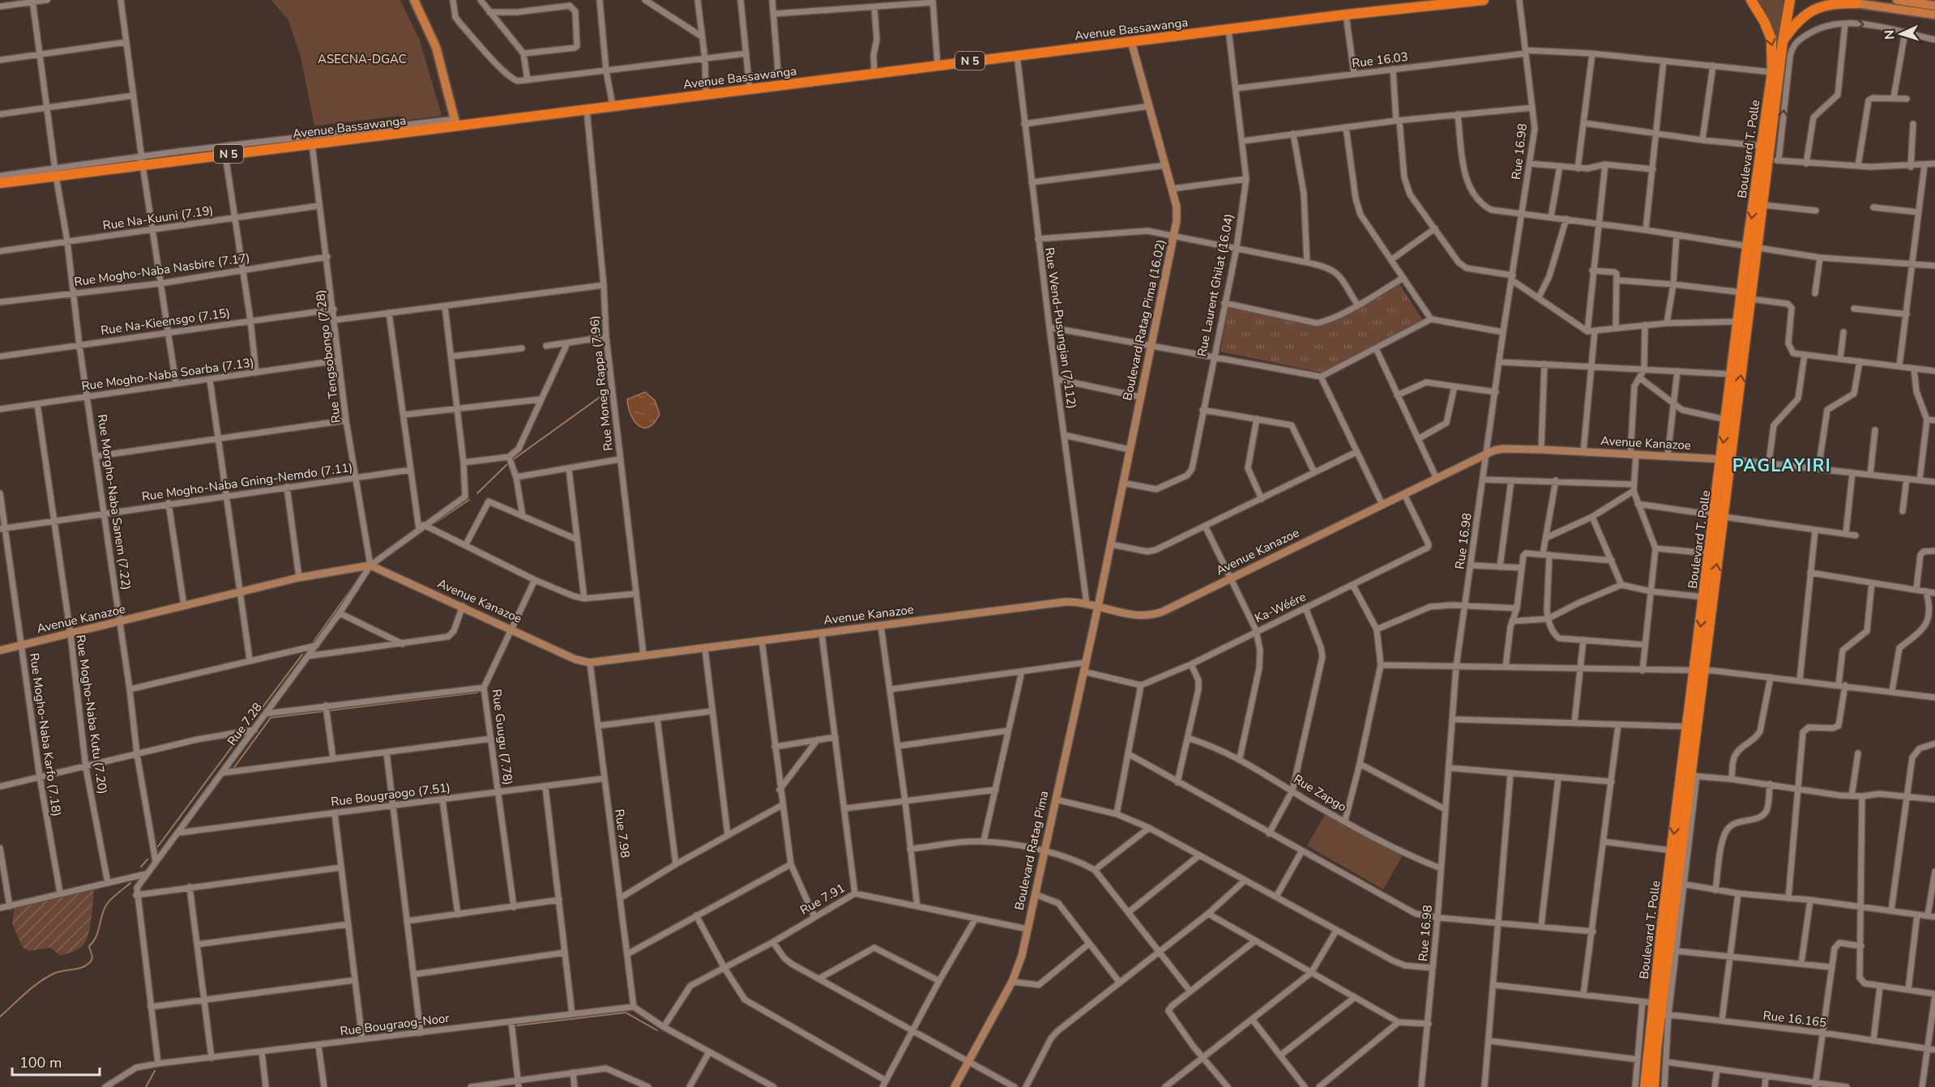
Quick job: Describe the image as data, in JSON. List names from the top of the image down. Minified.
{"streets":{"highway":["Avenue Bassawanga","N 5","Boulevard T. Polle"],"street":["Rue 16.03","Rue 16.98","Rue Na-Kuuni (7.19)","Rue Mogho-Naba Nasbire (7.17)","Rue Laurent Ghilat (16.04)","Boulevard Ratag Pima (16.02)","Rue Na-Kieensgo (7.15)","Rue Wend-Pusungian (7.112)","Rue Tengsobongo (7.28)","Rue Mogho-Naba Soarba (7.13)","Rue Moneg Rappa (7.96)","Avenue Kanazoe","Rue Mogho-Naba Gning-Nemdo (7.11)","Rue Morgho-Naba Sanem (7.22)","Ka-Wéére","Rue Mogho-Naba Kutu (7.20)","Rue 7.28","Rue Mogho-Naba Karfo (7.18)","Rue Guugu (7.78)","Rue Zapgo","Rue Bougraogo (7.51)","Rue 7.98","Boulevard Ratag Pima","Rue 7.91","Rue 16.165","Rue Bougraog-Noor"]},"crossings":[["Avenue Bassawanga","Rue Laurent Ghilat (16.04)"],["Avenue Bassawanga","Boulevard Ratag Pima (16.02)"],["Avenue Bassawanga","Rue Wend-Pusungian (7.112)"],["Avenue Bassawanga","Rue Tengsobongo (7.28)"],["Avenue Bassawanga","Rue Moneg Rappa (7.96)"],["Avenue Bassawanga","Rue Morgho-Naba Sanem (7.22)"],["Rue 16.03","Boulevard T. Polle"],["Rue 16.03","Rue 16.98"],["Rue 16.03","Rue Laurent Ghilat (16.04)"],["Boulevard T. Polle","Avenue Kanazoe"],["Boulevard T. Polle","Rue 16.165"],["Rue 16.98","Avenue Kanazoe"],["Rue 16.98","Rue Zapgo"],["Rue Na-Kuuni (7.19)","Rue Tengsobongo (7.28)"],["Rue Na-Kuuni (7.19)","Rue Morgho-Naba Sanem (7.22)"],["Rue Mogho-Naba Nasbire (7.17)","Rue Tengsobongo (7.28)"],["Rue Mogho-Naba Nasbire (7.17)","Rue Morgho-Naba Sanem (7.22)"],["Rue Laurent Ghilat (16.04)","Boulevard Ratag Pima (16.02)"],["Boulevard Ratag Pima (16.02)","Avenue Kanazoe"],["Boulevard Ratag Pima (16.02)","Boulevard Ratag Pima"],["Rue Na-Kieensgo (7.15)","Rue Tengsobongo (7.28)"],["Rue Na-Kieensgo (7.15)","Rue Morgho-Naba Sanem (7.22)"],["Rue Wend-Pusungian (7.112)","Avenue Kanazoe"],["Rue Tengsobongo (7.28)","Rue Mogho-Naba Soarba (7.13)"],["Rue Tengsobongo (7.28)","Avenue Kanazoe"],["Rue Tengsobongo (7.28)","Rue Mogho-Naba Gning-Nemdo (7.11)"],["Rue Tengsobongo (7.28)","Rue 7.28"],["Rue Mogho-Naba Soarba (7.13)","Rue Morgho-Naba Sanem (7.22)"],["Rue Mogho-Naba Soarba (7.13)","Rue Mogho-Naba Kutu (7.20)"],["Rue Moneg Rappa (7.96)","Avenue Kanazoe"],["Avenue Kanazoe","Rue Morgho-Naba Sanem (7.22)"],["Avenue Kanazoe","Ka-Wéére"],["Avenue Kanazoe","Rue Mogho-Naba Kutu (7.20)"],["Avenue Kanazoe","Rue 7.28"],["Avenue Kanazoe","Rue Mogho-Naba Karfo (7.18)"],["Avenue Kanazoe","Rue Guugu (7.78)"],["Avenue Kanazoe","Rue 7.98"],["Avenue Kanazoe","Boulevard Ratag Pima"],["Rue Mogho-Naba Gning-Nemdo (7.11)","Rue Morgho-Naba Sanem (7.22)"],["Rue Mogho-Naba Gning-Nemdo (7.11)","Rue Mogho-Naba Kutu (7.20)"],["Rue Mogho-Naba Gning-Nemdo (7.11)","Rue Mogho-Naba Karfo (7.18)"],["Rue Morgho-Naba Sanem (7.22)","Rue 7.28"],["Rue 7.28","Rue Bougraogo (7.51)"],["Rue Guugu (7.78)","Rue Bougraogo (7.51)"],["Rue Bougraogo (7.51)","Rue 7.98"],["Rue 7.98","Rue Bougraog-Noor"],["Boulevard Ratag Pima","Rue 7.91"]],"districts":["PAGLAYIRI"],"parks":["ASECNA-DGAC"],"scale_bar":"100 m","north":"left"}
